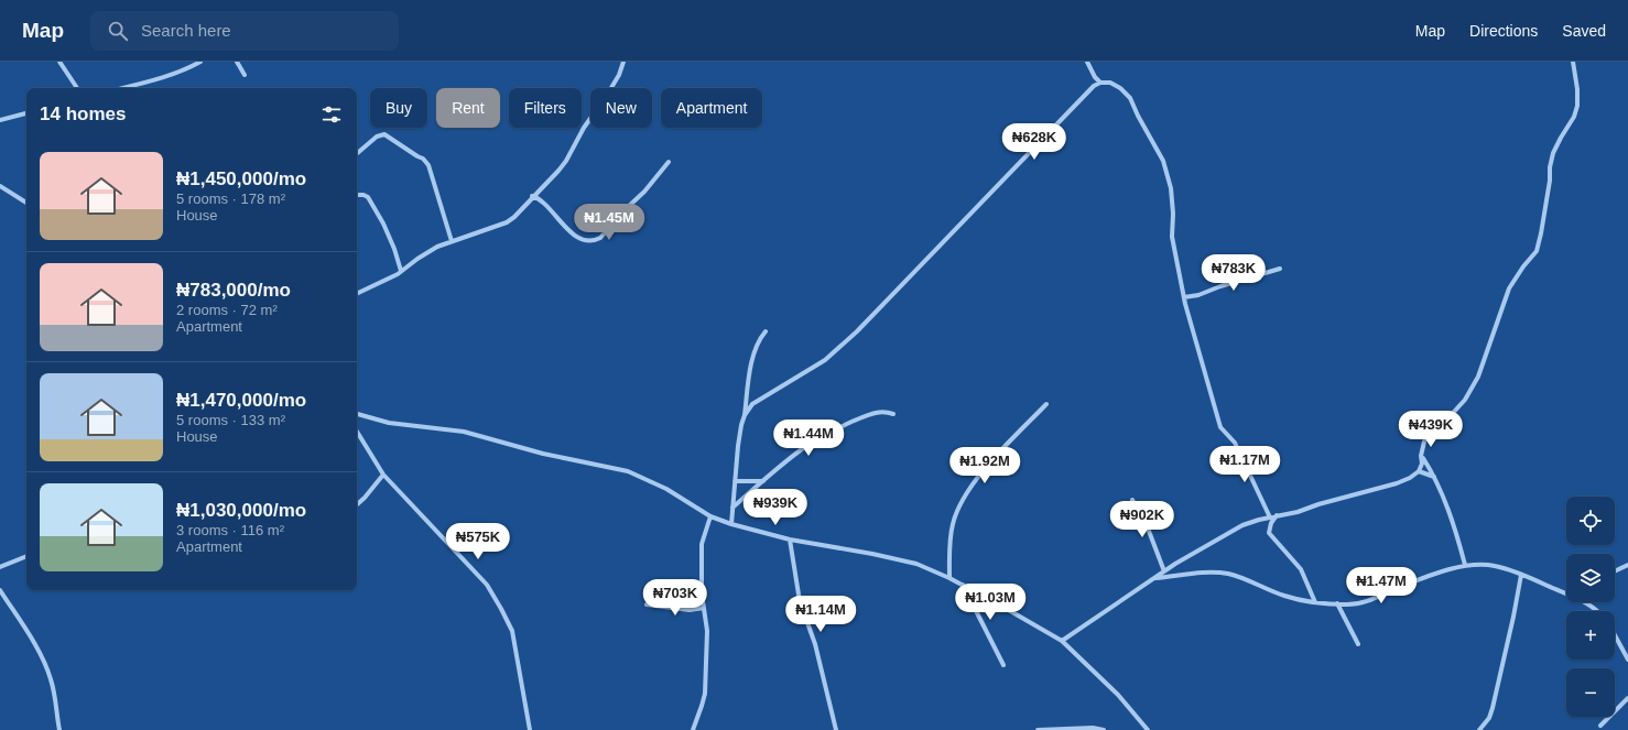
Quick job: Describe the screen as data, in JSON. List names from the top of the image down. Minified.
{"page":{"header":"Map","search":"Search here","nav":["Map","Directions","Saved"],"chip":["Buy","Rent","Filters","New","Apartment"],"heading":"14 homes","price":["₦628K","₦1.45M","₦783K","₦439K","₦1.44M","₦1.17M","₦1.92M","₦939K","₦902K","₦575K","₦1.47M","₦703K","₦1.03M","₦1.14M"],"list":[{"name":"₦1,450,000/mo","note":"5 rooms · 178 m² · House"},{"name":"₦783,000/mo","note":"2 rooms · 72 m² · Apartment"},{"name":"₦1,470,000/mo","note":"5 rooms · 133 m² · House"},{"name":"₦1,030,000/mo","note":"3 rooms · 116 m² · Apartment"}],"map_buttons":["+","−"]}}
